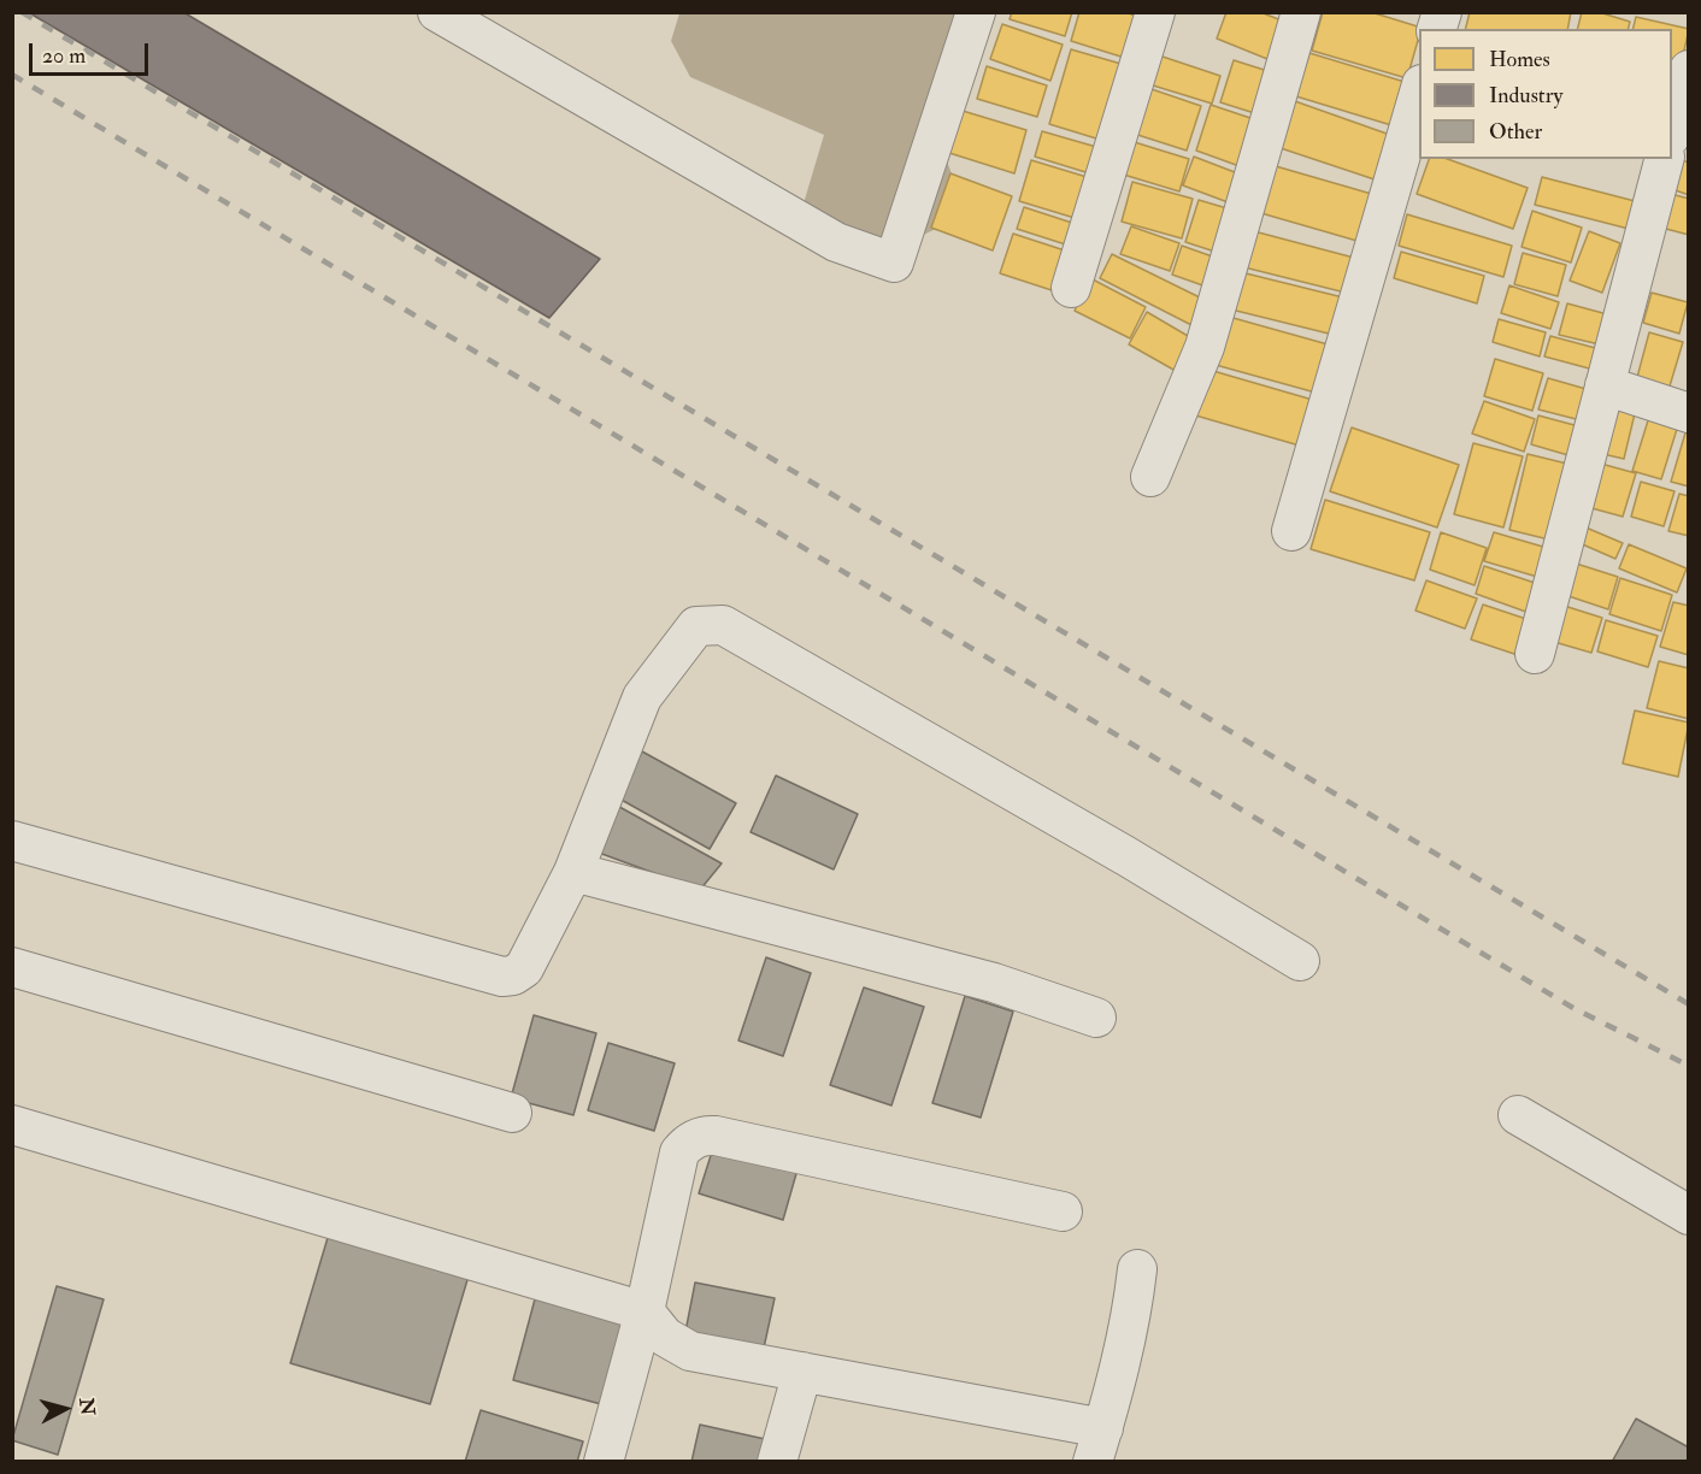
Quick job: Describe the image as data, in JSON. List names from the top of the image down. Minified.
{"legend":["Homes","Industry","Other"],"scale_bar":"20 m","north":"right"}
